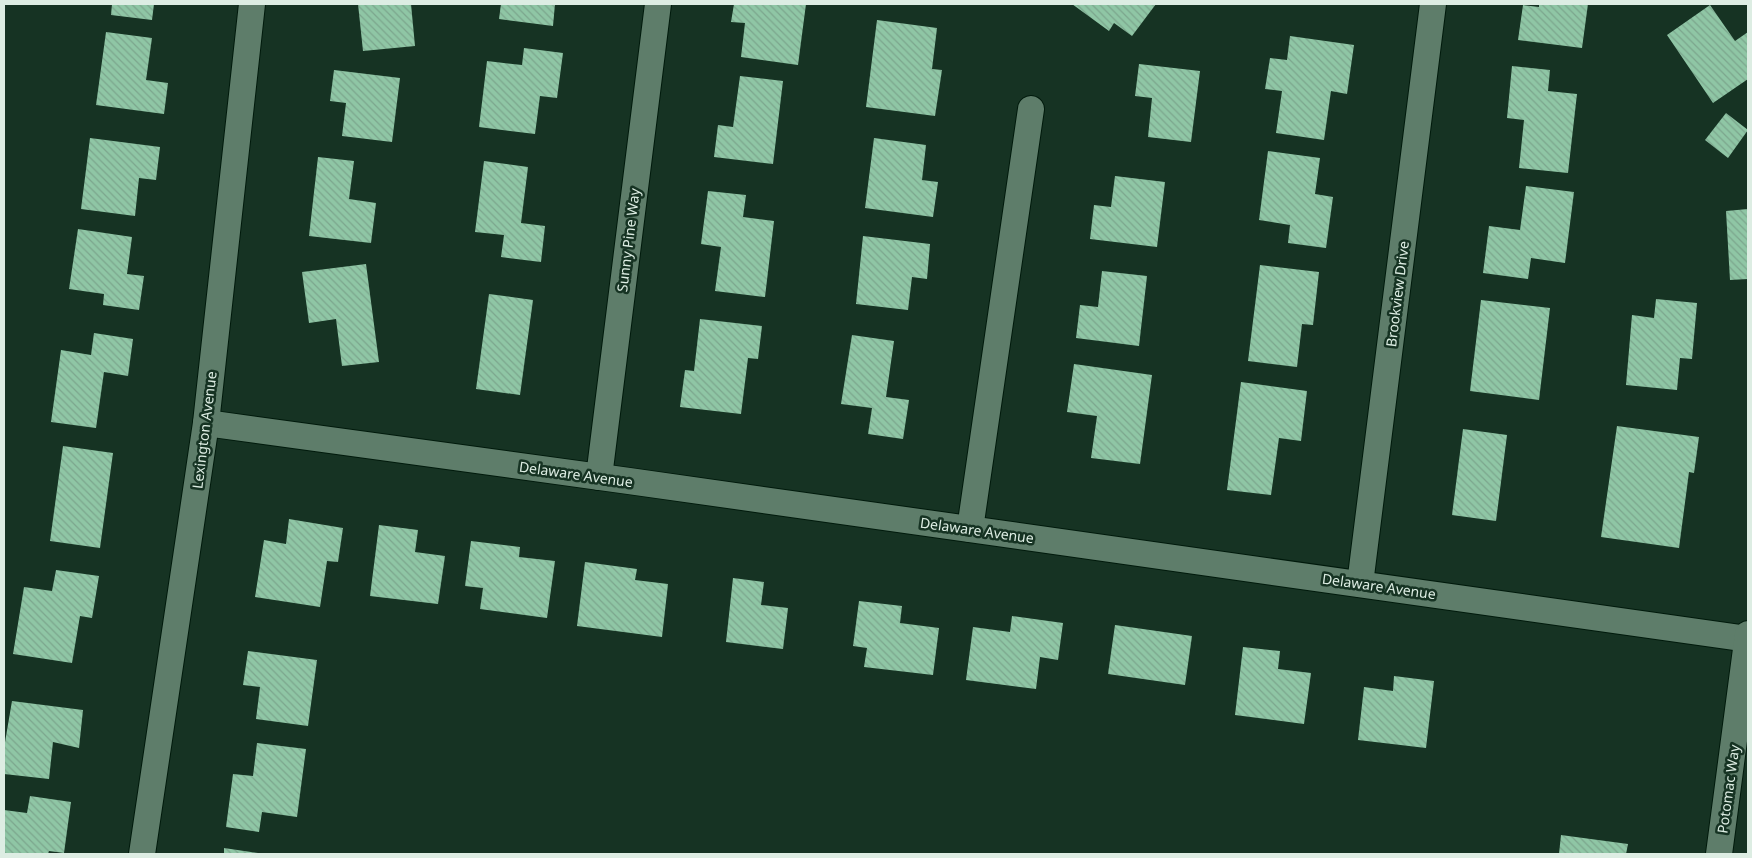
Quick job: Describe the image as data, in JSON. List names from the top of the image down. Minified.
{"streets":{"street":["Sunny Pine Way","Brookview Drive","Lexington Avenue","Delaware Avenue","Potomac Way"]},"crossings":[["Sunny Pine Way","Delaware Avenue"],["Brookview Drive","Delaware Avenue"],["Lexington Avenue","Delaware Avenue"],["Delaware Avenue","Potomac Way"]]}
